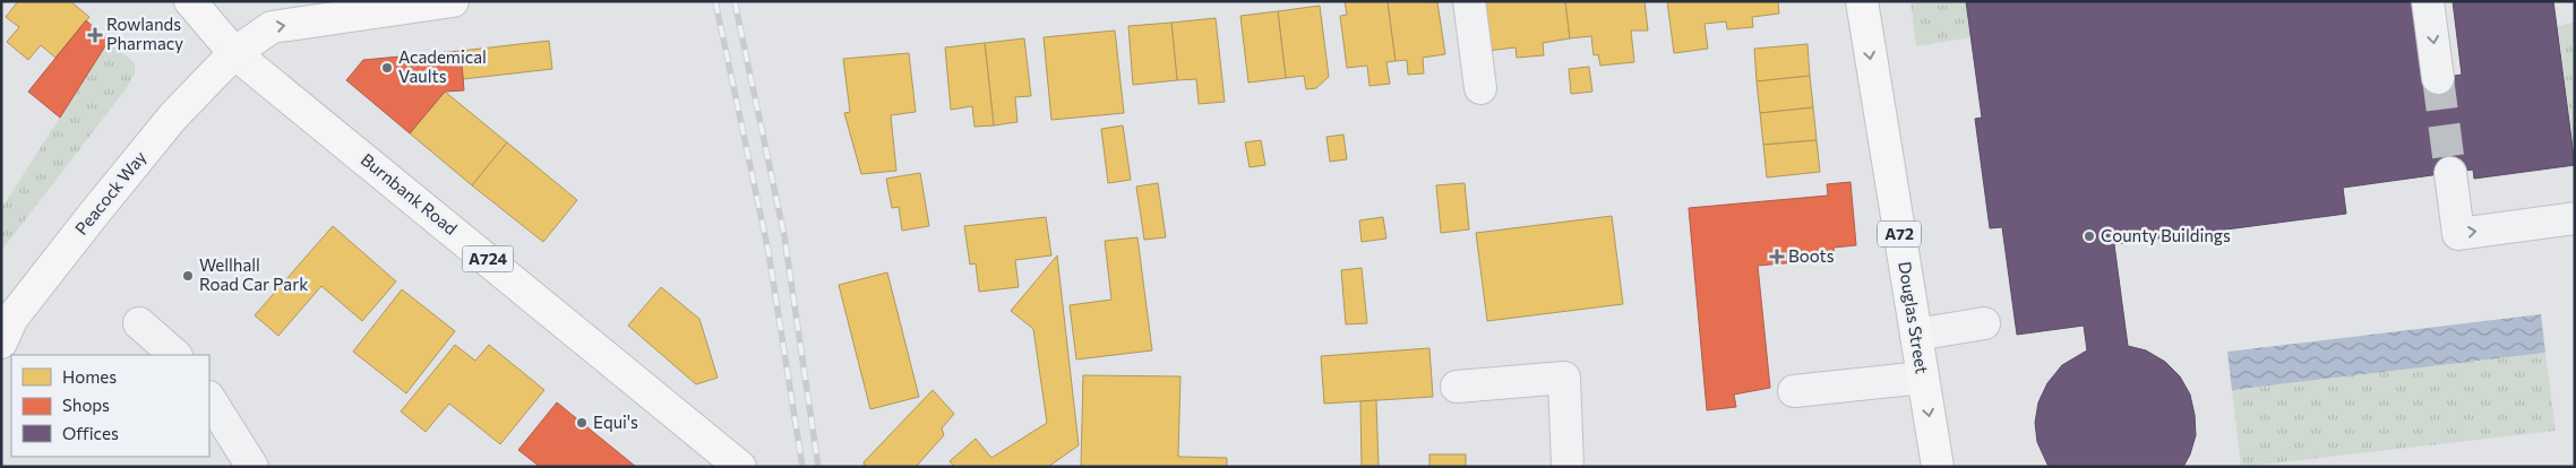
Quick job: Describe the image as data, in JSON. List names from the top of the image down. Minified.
{"streets":{"main road":["Peacock Way","Burnbank Road","A72","A724","Douglas Street"]},"crossings":[["Peacock Way","Burnbank Road"]],"one_way":["Douglas Street"],"places":{"health":["Rowlands Pharmacy","Boots"],"other":["Academical Vaults","County Buildings","Wellhall Road Car Park","Equi's"]},"legend":["Homes","Shops","Offices"]}
